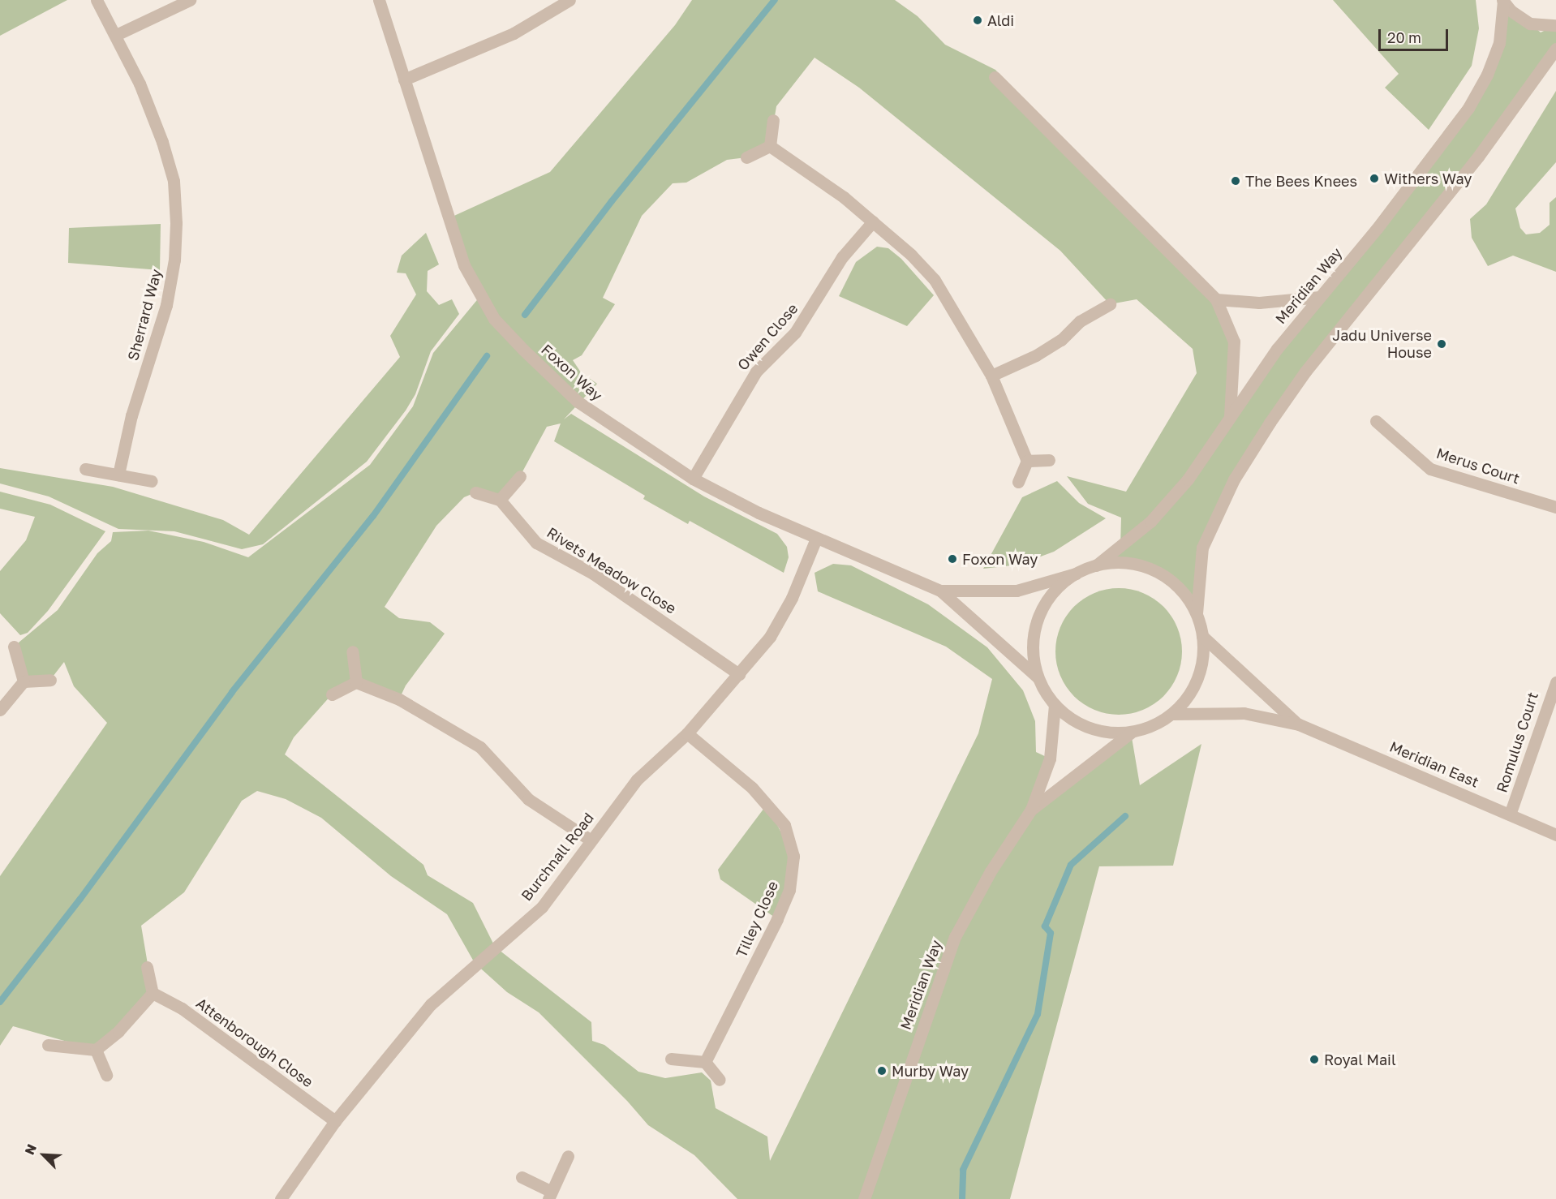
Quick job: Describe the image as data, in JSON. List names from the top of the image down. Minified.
{"streets":{"street":["Meridian Way","Sherrard Way","Owen Close","Foxon Way","Merus Court","Rivets Meadow Close","Romulus Court","Meridian East","Burchnall Road","Tilley Close","Attenborough Close"]},"crossings":[["Meridian Way","Foxon Way"],["Meridian Way","Meridian East"],["Owen Close","Foxon Way"],["Foxon Way","Meridian East"],["Foxon Way","Burchnall Road"],["Rivets Meadow Close","Burchnall Road"],["Romulus Court","Meridian East"],["Burchnall Road","Tilley Close"],["Burchnall Road","Attenborough Close"]],"places":["Aldi","Withers Way","The Bees Knees","Jadu Universe House","Foxon Way","Royal Mail","Murby Way"],"scale_bar":"20 m","north":"top left"}
